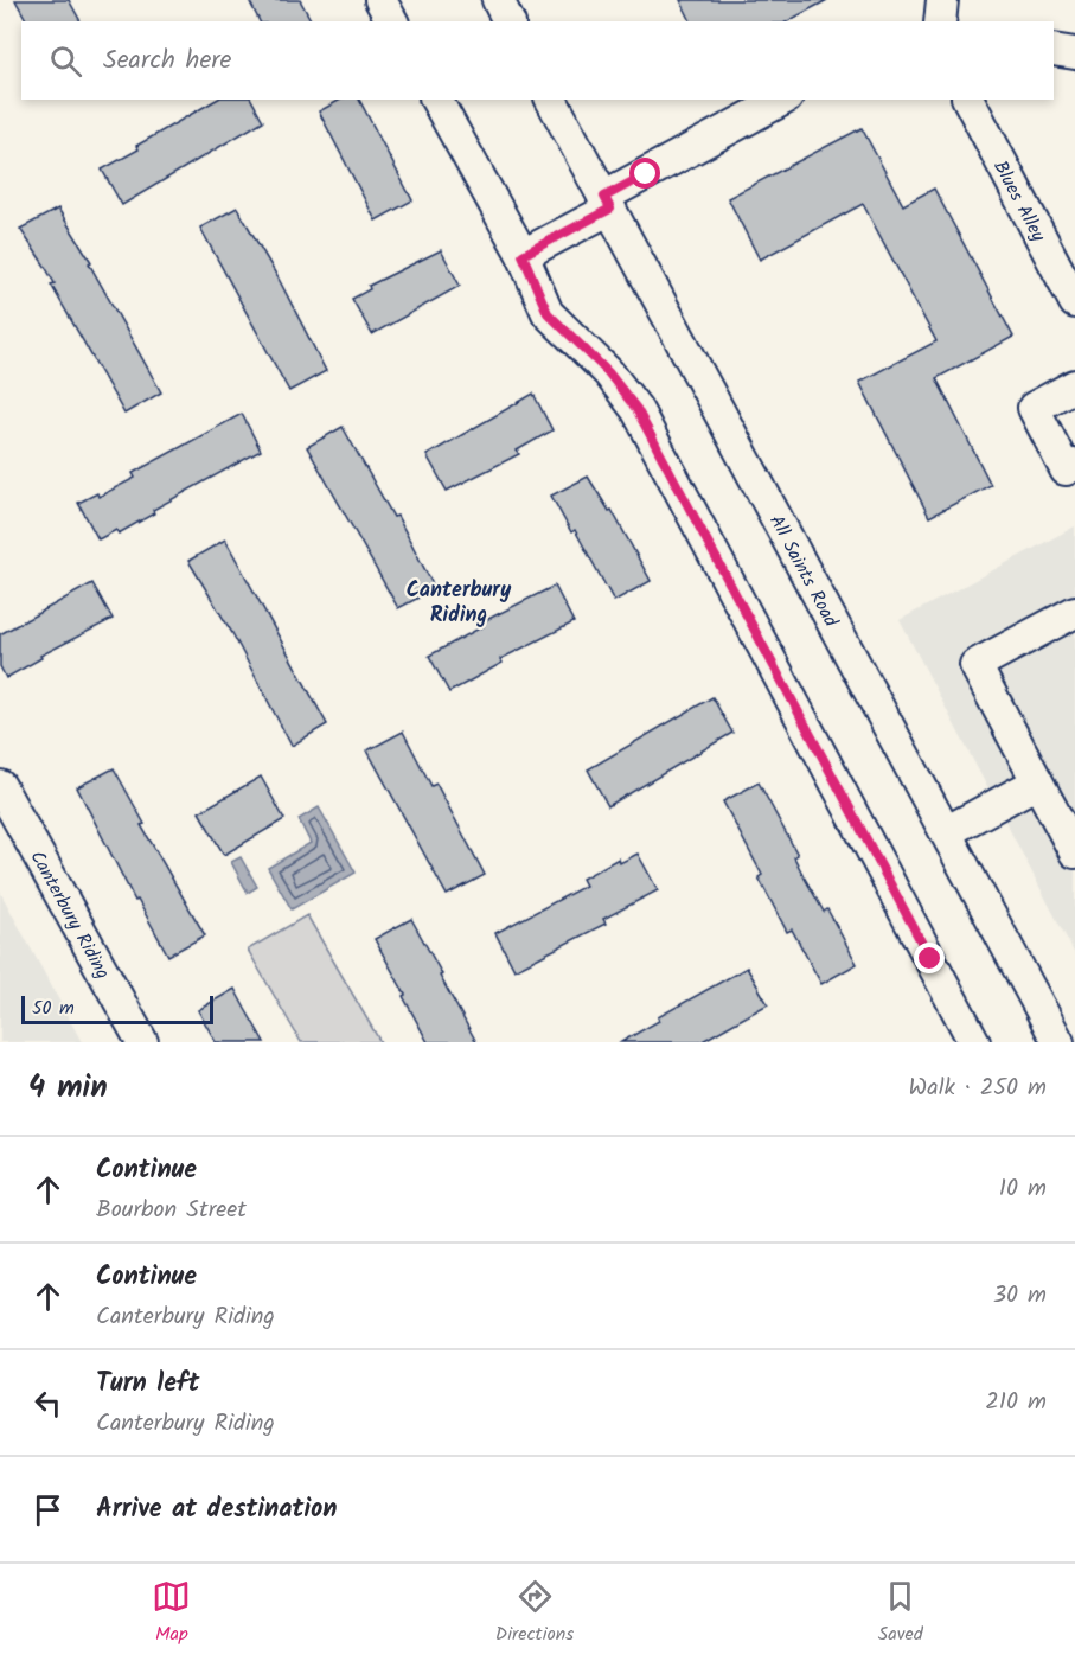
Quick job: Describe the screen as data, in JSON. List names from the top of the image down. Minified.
{"streets":{"street":["Blues Alley","All Saints Road","Canterbury Riding"]},"districts":["Canterbury Riding"],"scale_bar":"50 m","page":{"search":"Search here","scale":"50 m","heading":["4 min","Walk · 250 m"],"list":[["Continue","Bourbon Street","10 m"],["Continue","Canterbury Riding","30 m"],["Turn left","Canterbury Riding","210 m"],"Arrive at destination"],"nav":["Map","Directions","Saved"]}}
